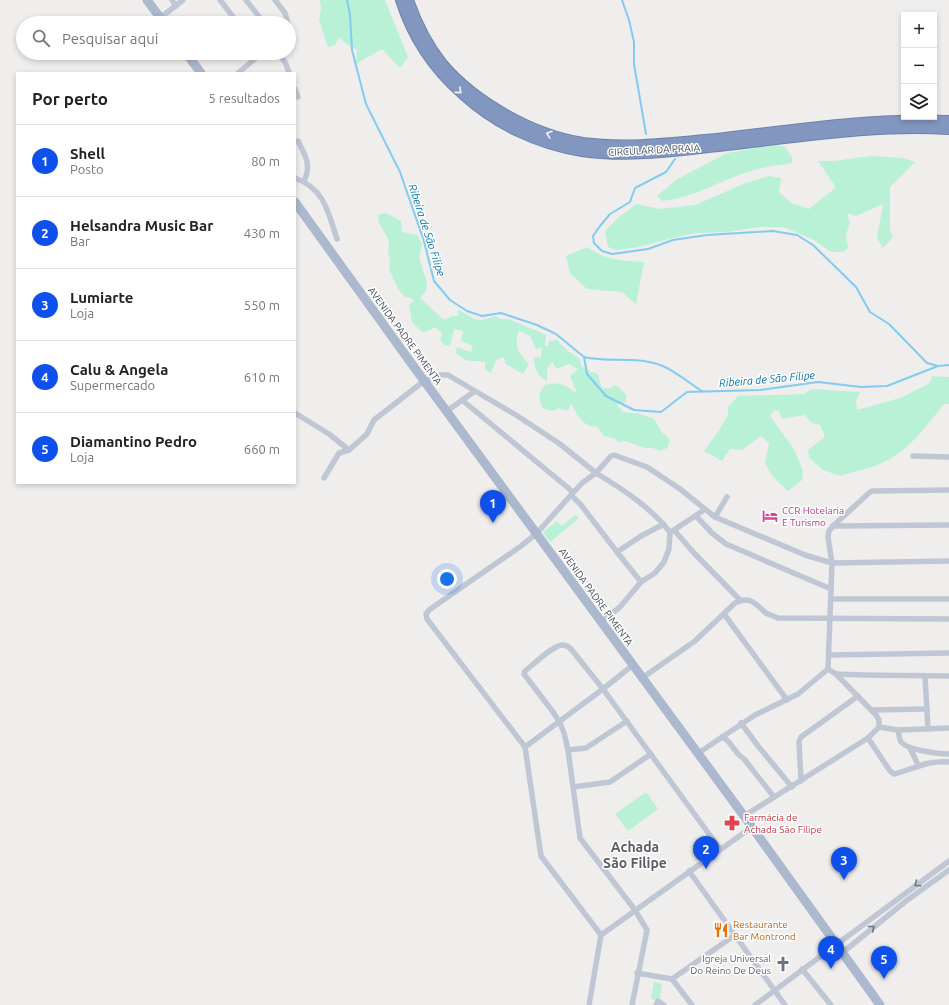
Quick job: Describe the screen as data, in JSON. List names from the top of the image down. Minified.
{"streets":{"highway":["CIRCULAR DA PRAIA"],"main road":["AVENIDA PADRE PIMENTA"]},"districts":["Achada São Filipe"],"water":["Ribeira de São Filipe"],"places":{"hotel":["CCR Hotelaria E Turismo"],"pharmacy":["Farmácia de Achada São Filipe"],"restaurant":["Restaurante Bar Montrond"],"church":["Igreja Universal Do Reino De Deus"]},"page":{"map_buttons":["+","−"],"search":"Pesquisar aqui","heading":["Por perto","5 resultados"],"list":[{"mark":"1","name":"Shell","note":"Posto","value":"80 m"},{"mark":"2","name":"Helsandra Music Bar","note":"Bar","value":"430 m"},{"mark":"3","name":"Lumiarte","note":"Loja","value":"550 m"},{"mark":"4","name":"Calu & Angela","note":"Supermercado","value":"610 m"},{"mark":"5","name":"Diamantino Pedro","note":"Loja","value":"660 m"}],"pins":["1","2","3","4","5"]}}
